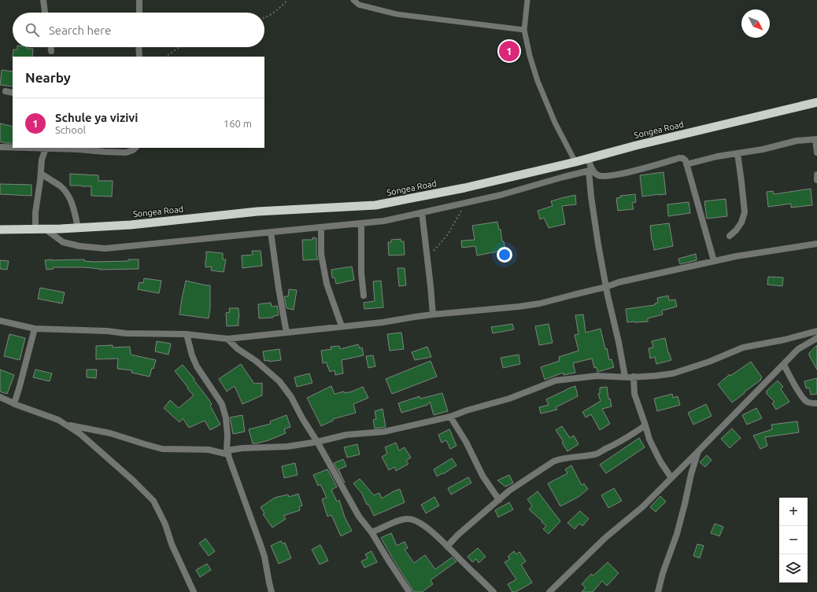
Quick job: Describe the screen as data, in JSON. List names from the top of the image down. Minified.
{"streets":{"highway":["Songea Road"]},"north":"bottom right","page":{"search":"Search here","pins":"1","heading":"Nearby","list":[{"mark":"1","name":"Schule ya vizivi","note":"School","value":"160 m"}],"map_buttons":["+","−"]}}
